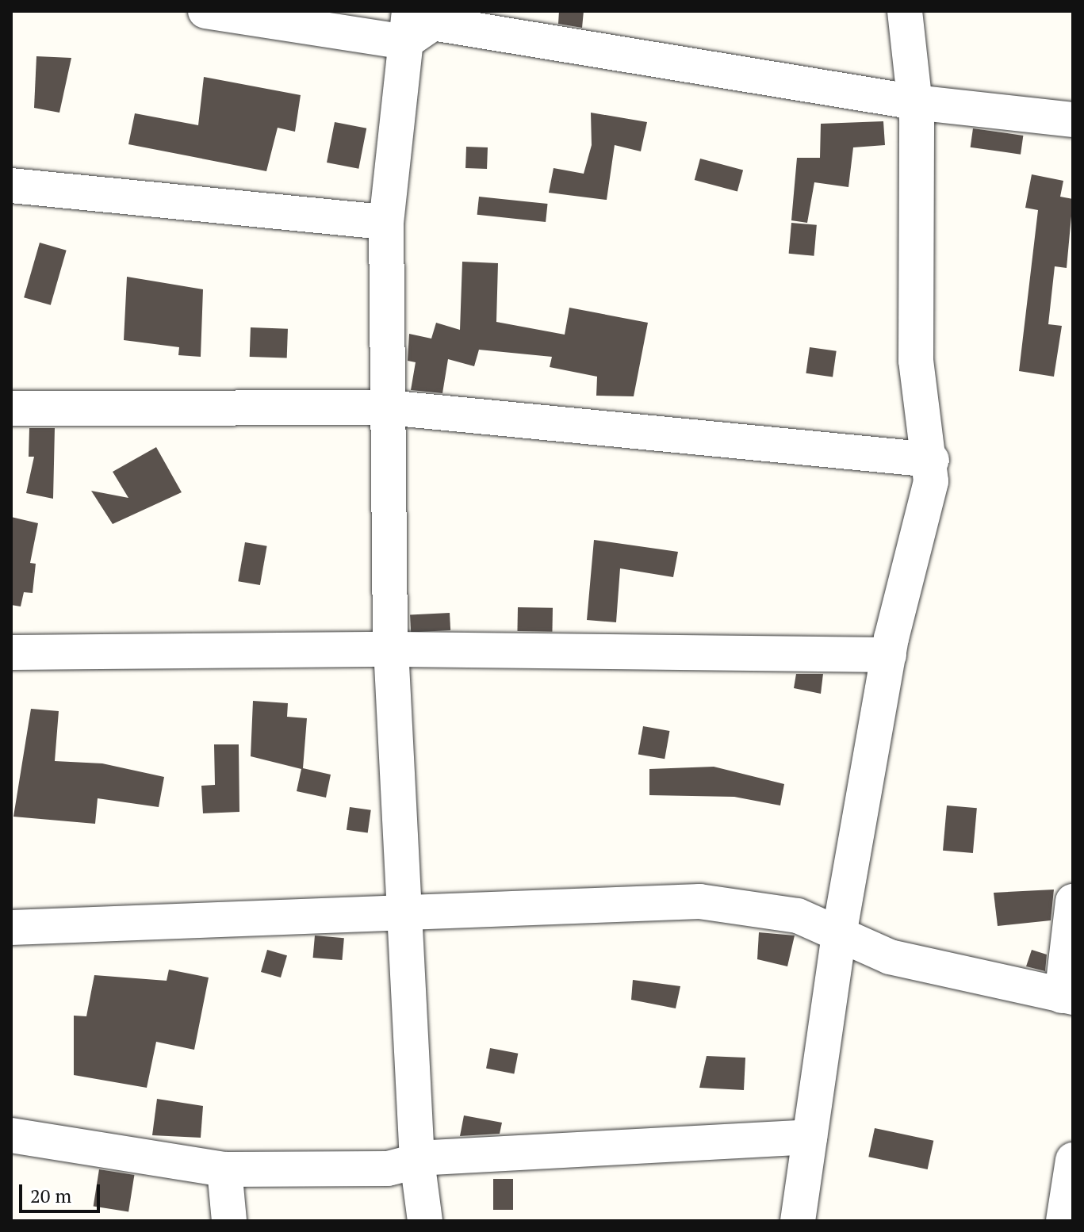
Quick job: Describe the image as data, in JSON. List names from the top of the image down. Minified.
{"scale_bar":"20 m"}
